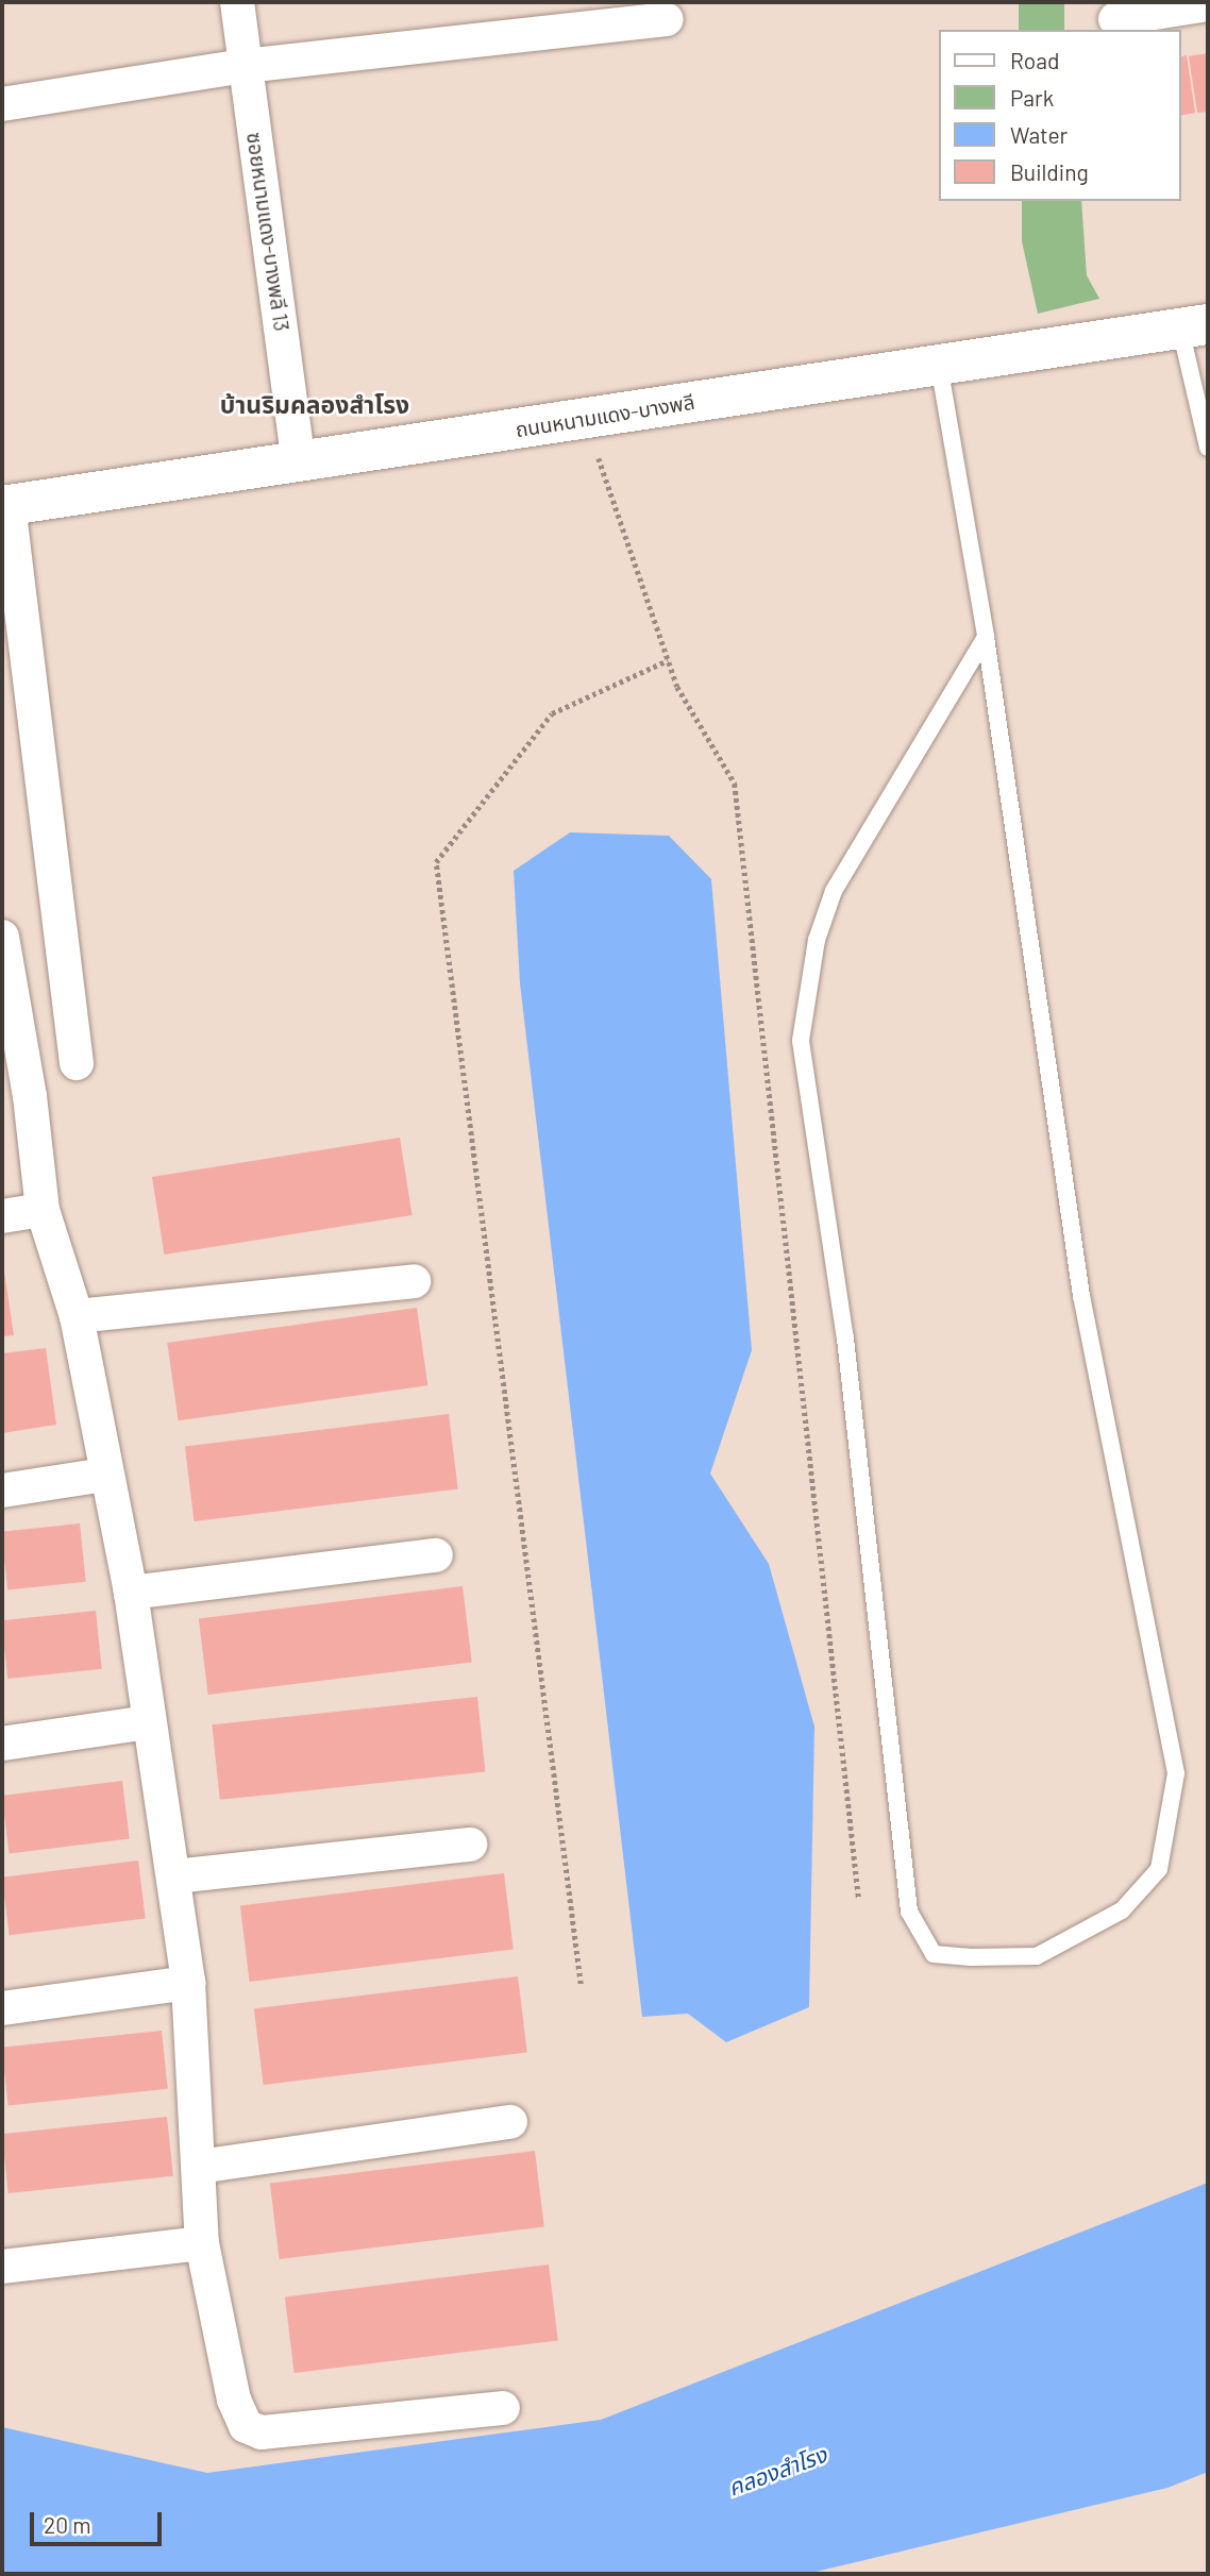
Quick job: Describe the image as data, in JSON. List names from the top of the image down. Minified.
{"streets":{"main road":["ถนนหนามแดง-บางพลี"],"street":["ซอยหนามแดง-บางพลี 13"]},"crossings":[["ซอยหนามแดง-บางพลี 13","ถนนหนามแดง-บางพลี"]],"districts":["บ้านริมคลองสำโรง"],"water":["คลองสำโรง"],"legend":["Road","Park","Water","Building"],"scale_bar":"20 m"}
